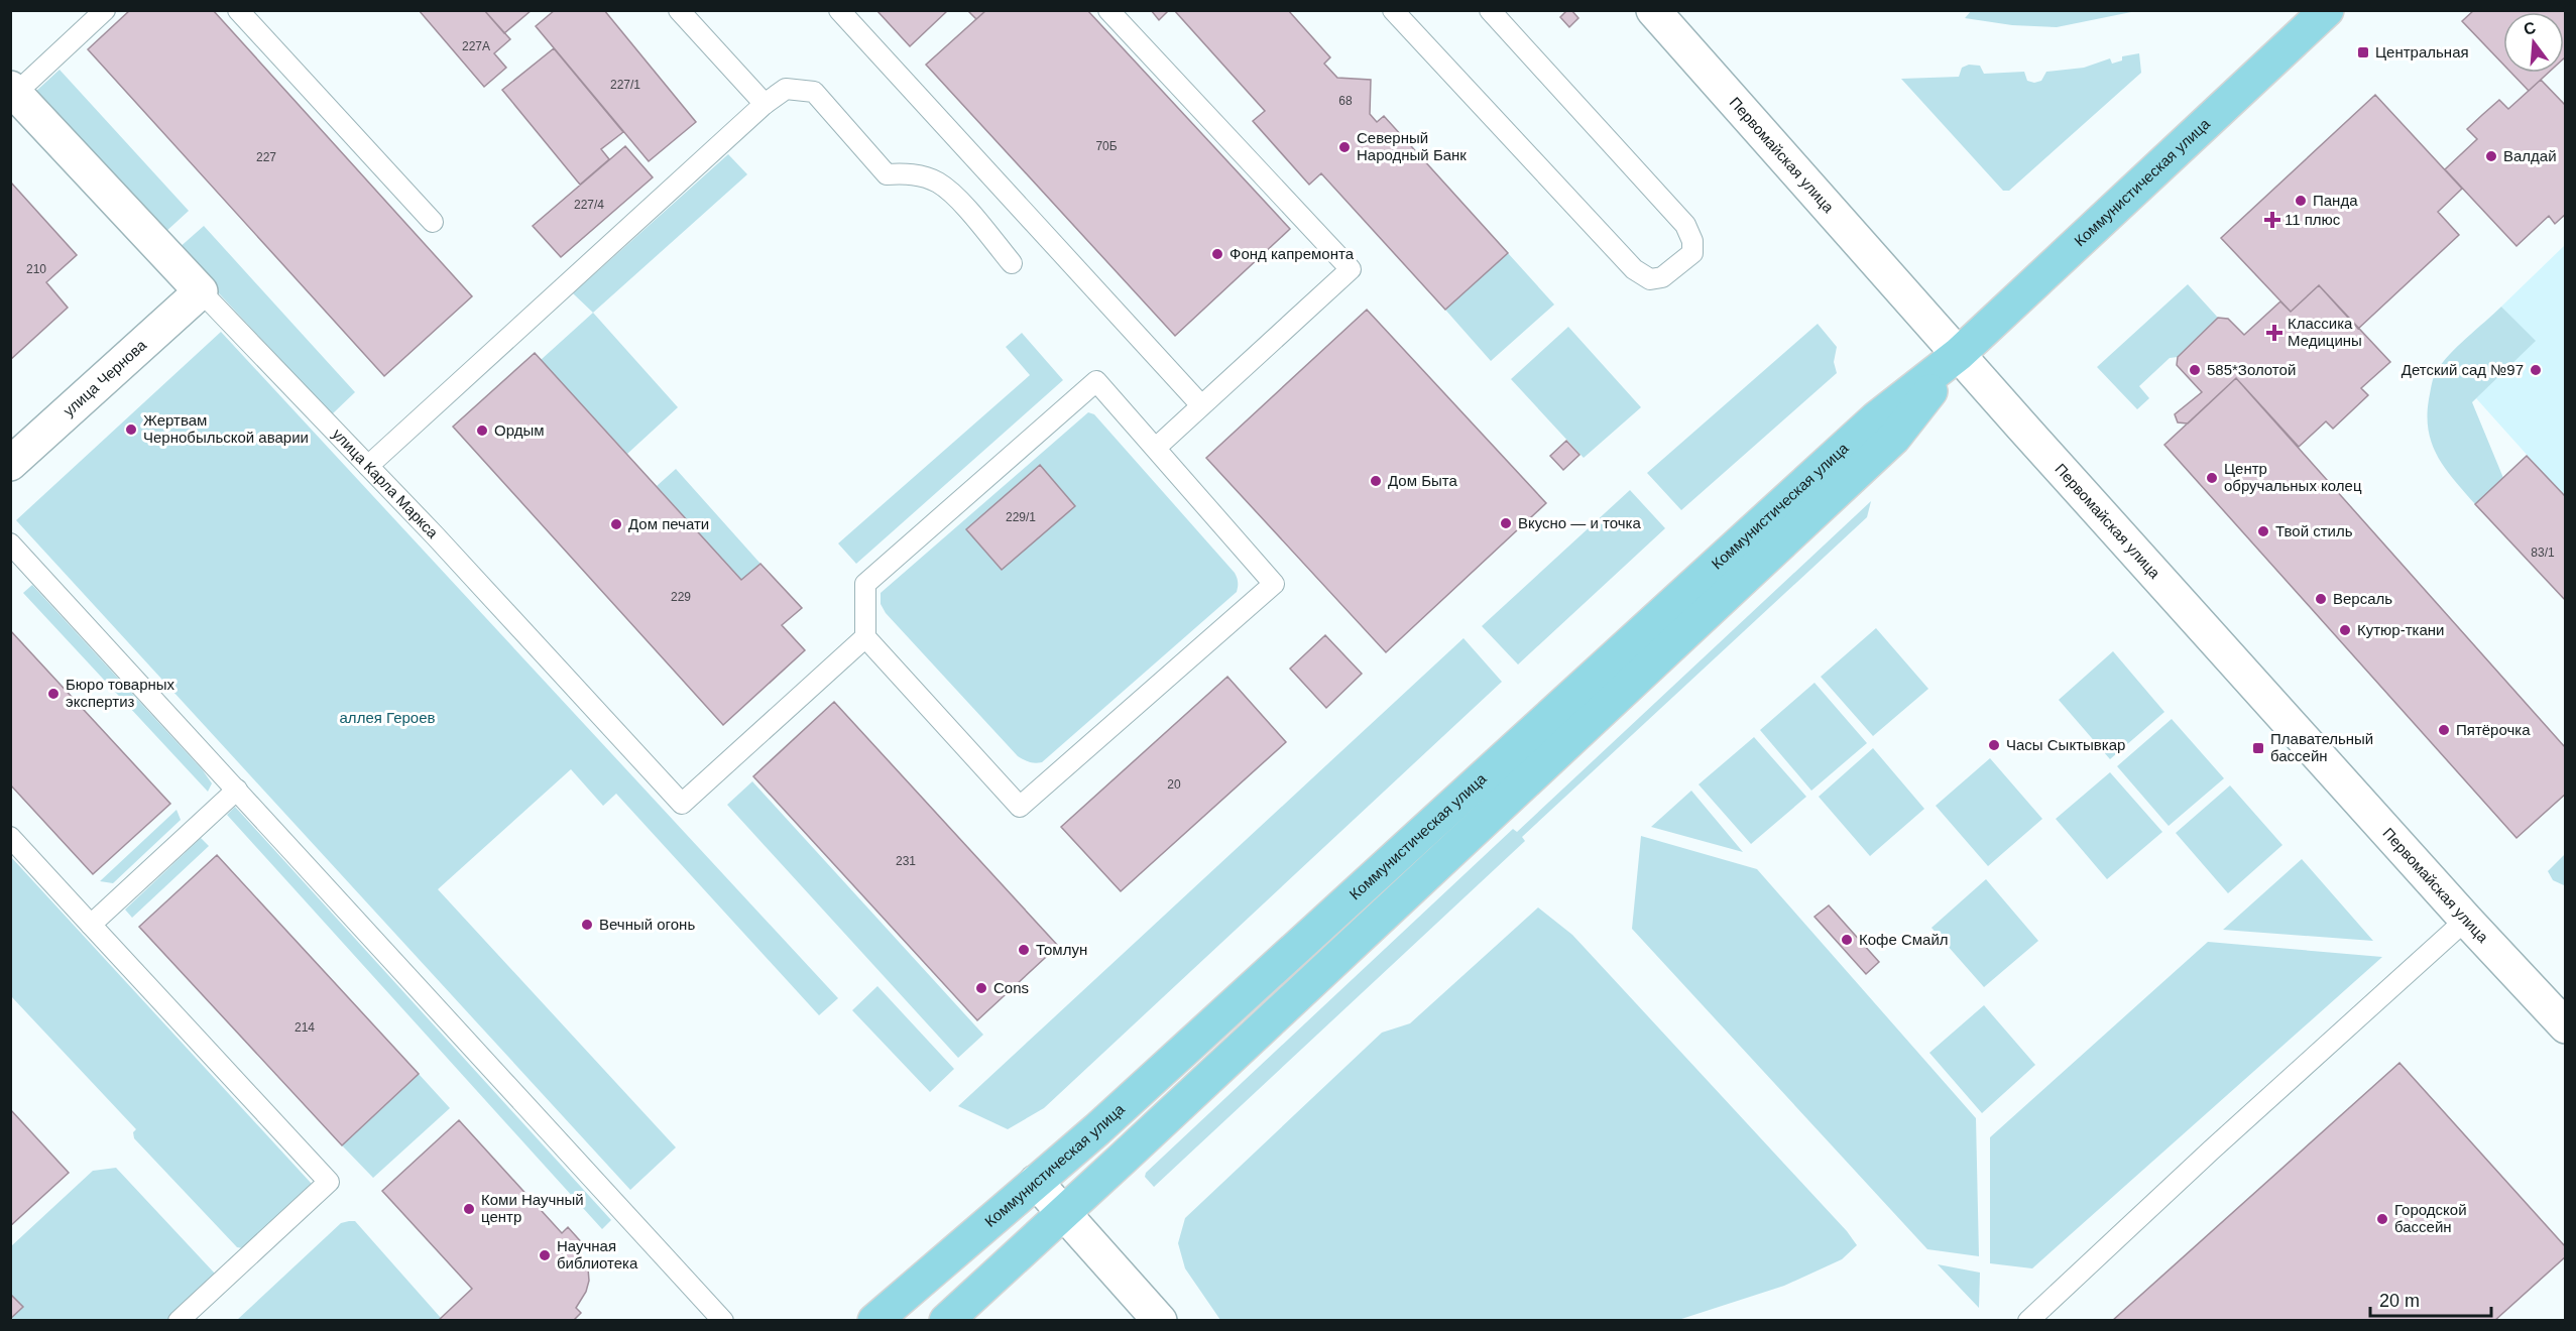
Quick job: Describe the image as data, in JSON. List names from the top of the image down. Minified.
{"streets":{"main road":["Первомайская улица","Коммунистическая улица","улица Чернова","улица Карла Маркса"]},"crossings":[["Первомайская улица","Коммунистическая улица"],["улица Чернова","улица Карла Маркса"]],"parks":["аллея Героев"],"places":{"transit":["Центральная","Плавательный бассейн"],"other":["Северный Народный Банк","Валдай","Панда","Фонд капремонта","585*Золотой","Детский сад №97","Жертвам Чернобыльской аварии","Ордым","Центр обручальных колец","Дом Быта","Вкусно — и точка","Дом печати","Твой стиль","Версаль","Кутюр-ткани","Бюро товарных экспертиз","Пятёрочка","Часы Сыктывкар","Вечный огонь","Кофе Смайл","Томлун","Cons","Коми Научный центр","Городской бассейн","Научная библиотека"],"health":["11 плюс","Классика Медицины"]},"house_numbers":["227А","227/1","68","70Б","227","227/4","210","229/1","83/1","229","20","231","214"],"scale_bar":"20 m","north":"top"}
